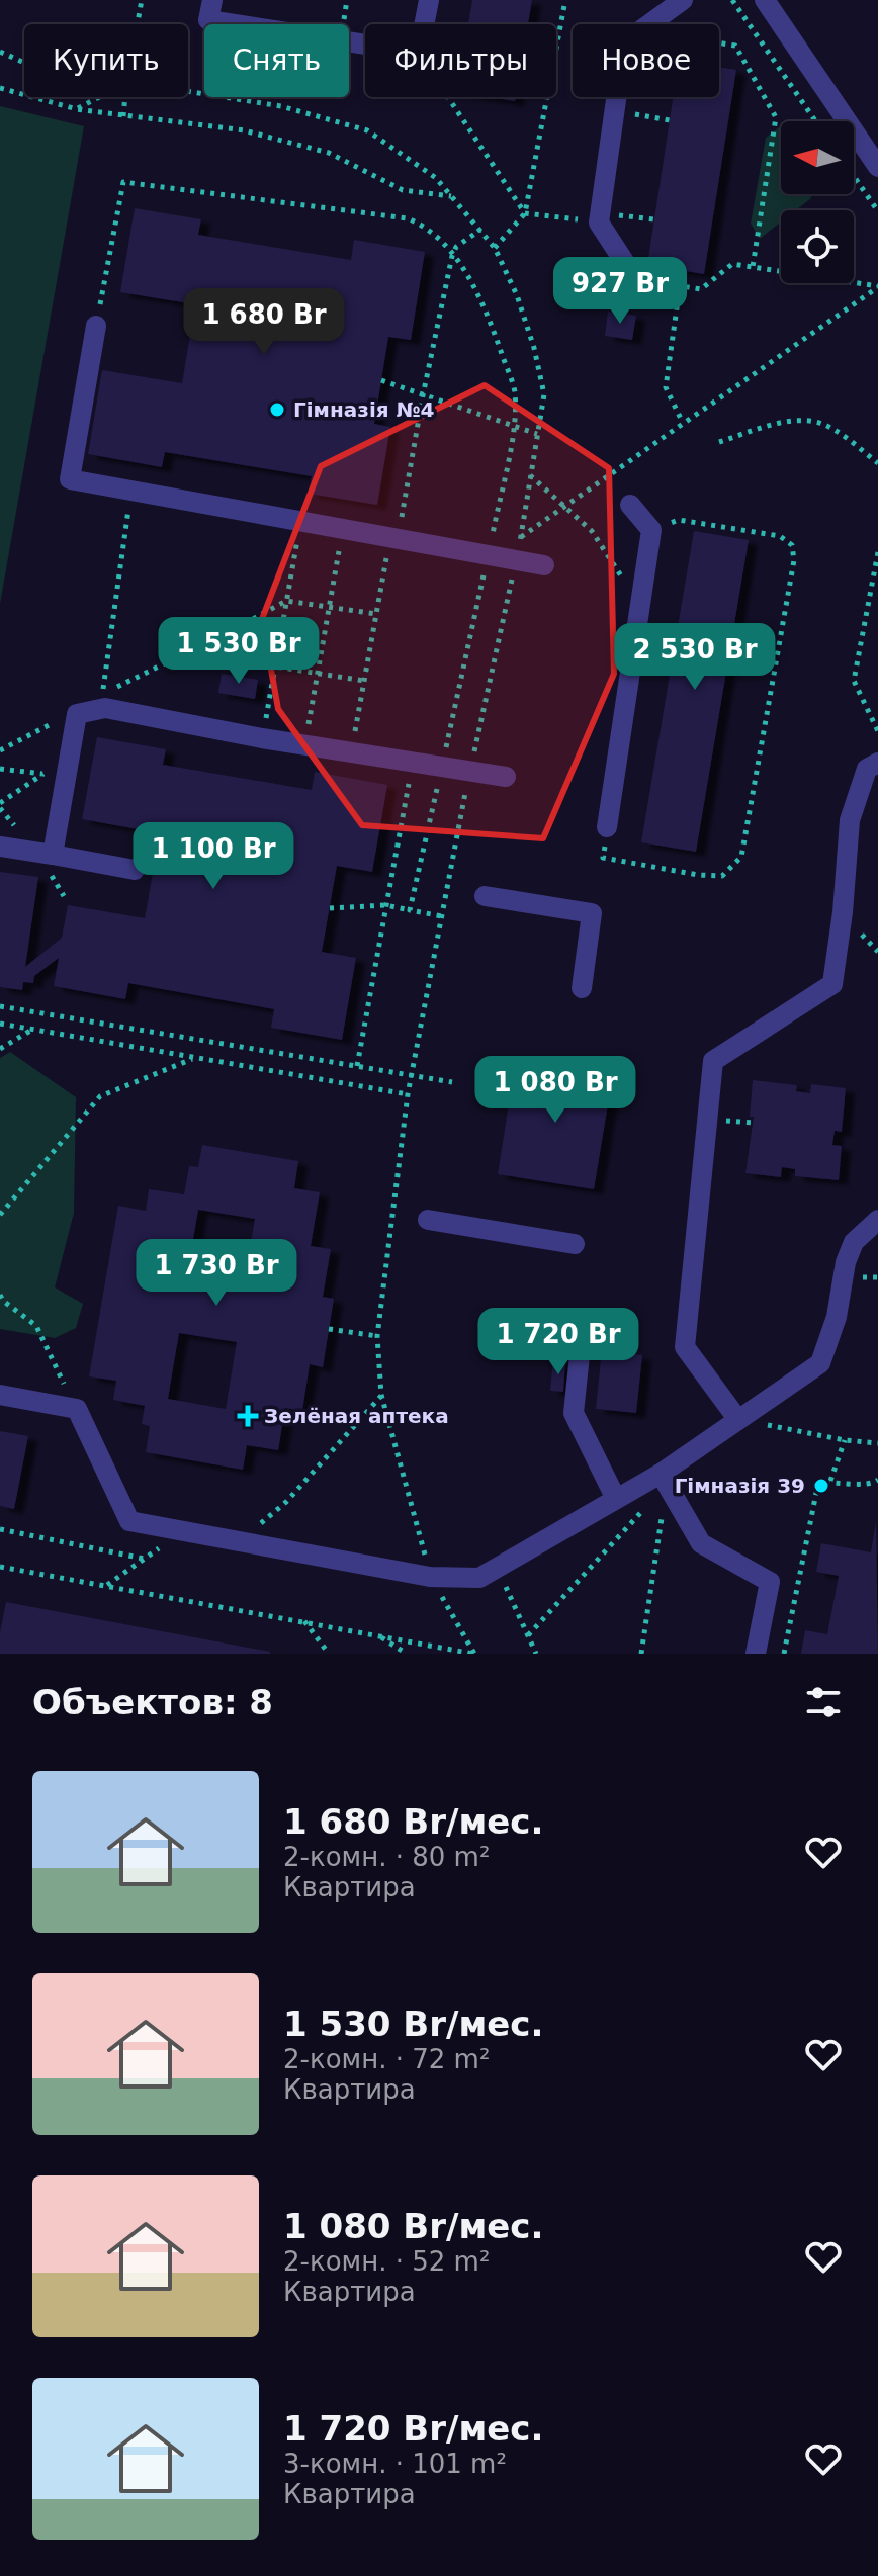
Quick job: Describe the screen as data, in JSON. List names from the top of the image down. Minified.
{"places":{"other":["Гімназія №4","Гімназія 39"],"health":["Зелёная аптека"]},"north":"left","page":{"chip":["Купить","Снять","Фильтры","Новое"],"price":["927 Br","1 680 Br","1 530 Br","2 530 Br","1 100 Br","1 080 Br","1 730 Br","1 720 Br"],"heading":"Объектов: 8","list":[{"name":"1 680 Br/мес.","note":"2-комн. · 80 m² · Квартира"},{"name":"1 530 Br/мес.","note":"2-комн. · 72 m² · Квартира"},{"name":"1 080 Br/мес.","note":"2-комн. · 52 m² · Квартира"},{"name":"1 720 Br/мес.","note":"3-комн. · 101 m² · Квартира"}]}}
